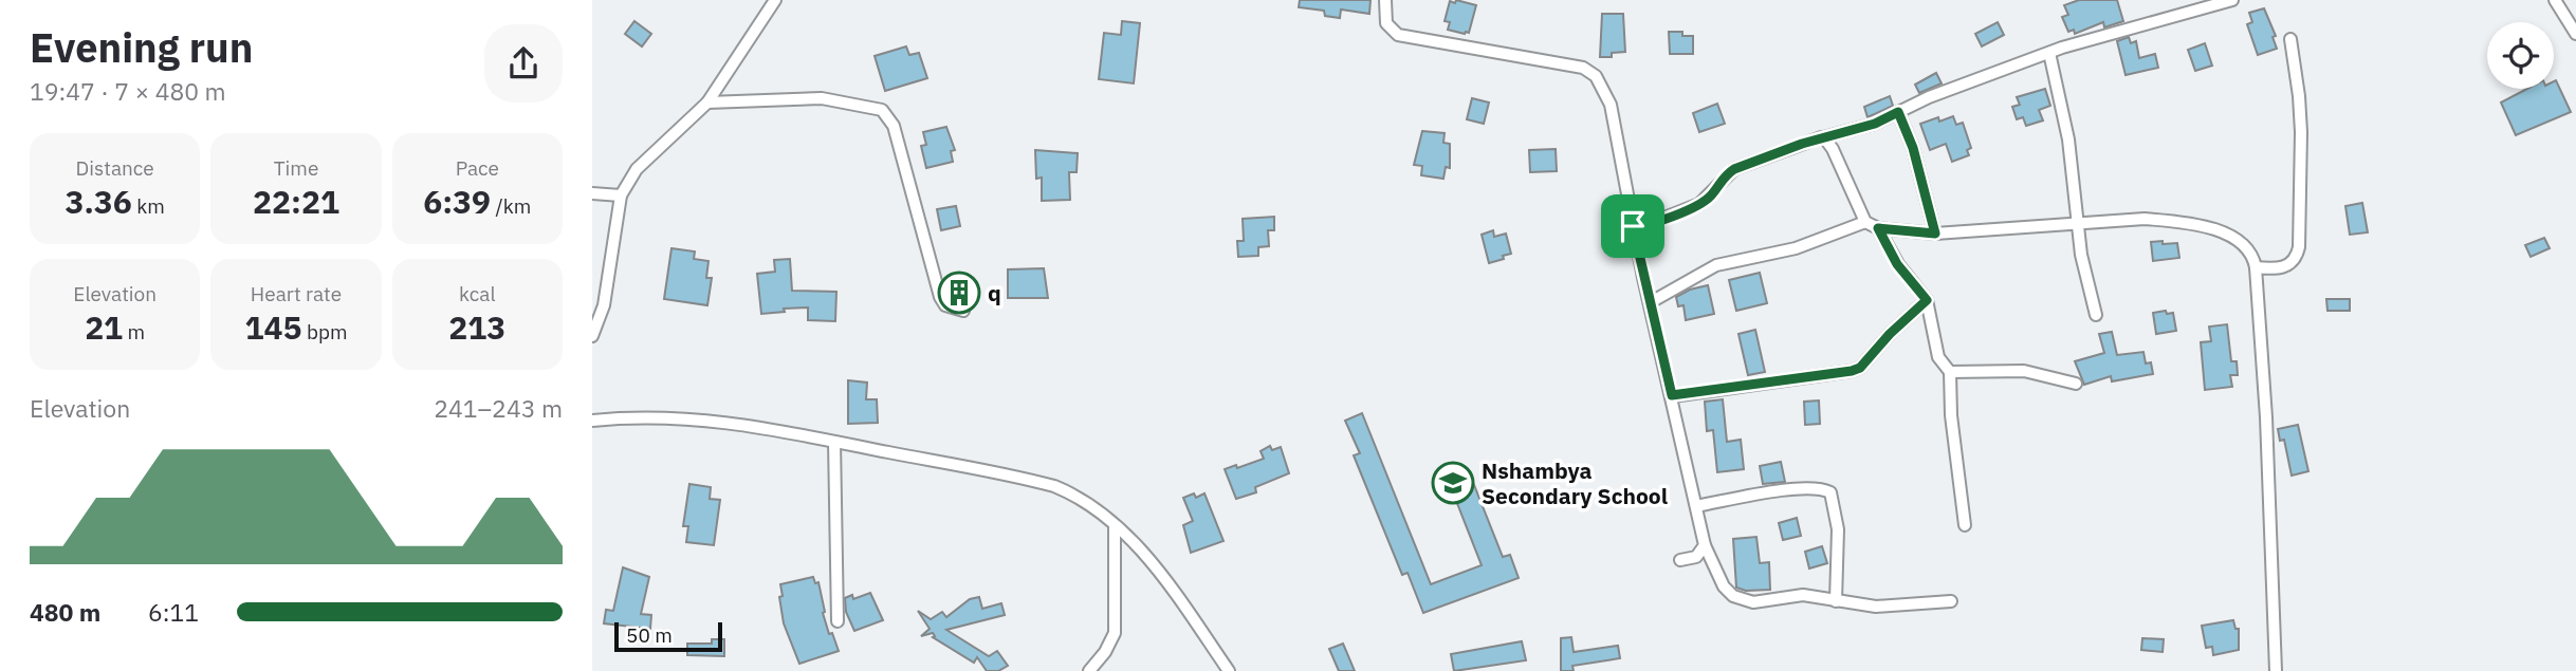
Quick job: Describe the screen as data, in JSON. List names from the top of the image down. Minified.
{"places":{"building":["q"],"school or university":["Nshambya Secondary School"]},"scale_bar":"50 m","page":{"heading":["Evening run","19:47 · 7 × 480 m"],"stats":[["Distance","3.36 km"],["Time","22:21"],["Pace","6:39 /km"],["Elevation","21 m"],["Heart rate","145 bpm"],["kcal","213"]],"chart":["Elevation","241–243 m"],"list":[{"name":"480 m","note":"6:11"}],"scale":"50 m"}}
